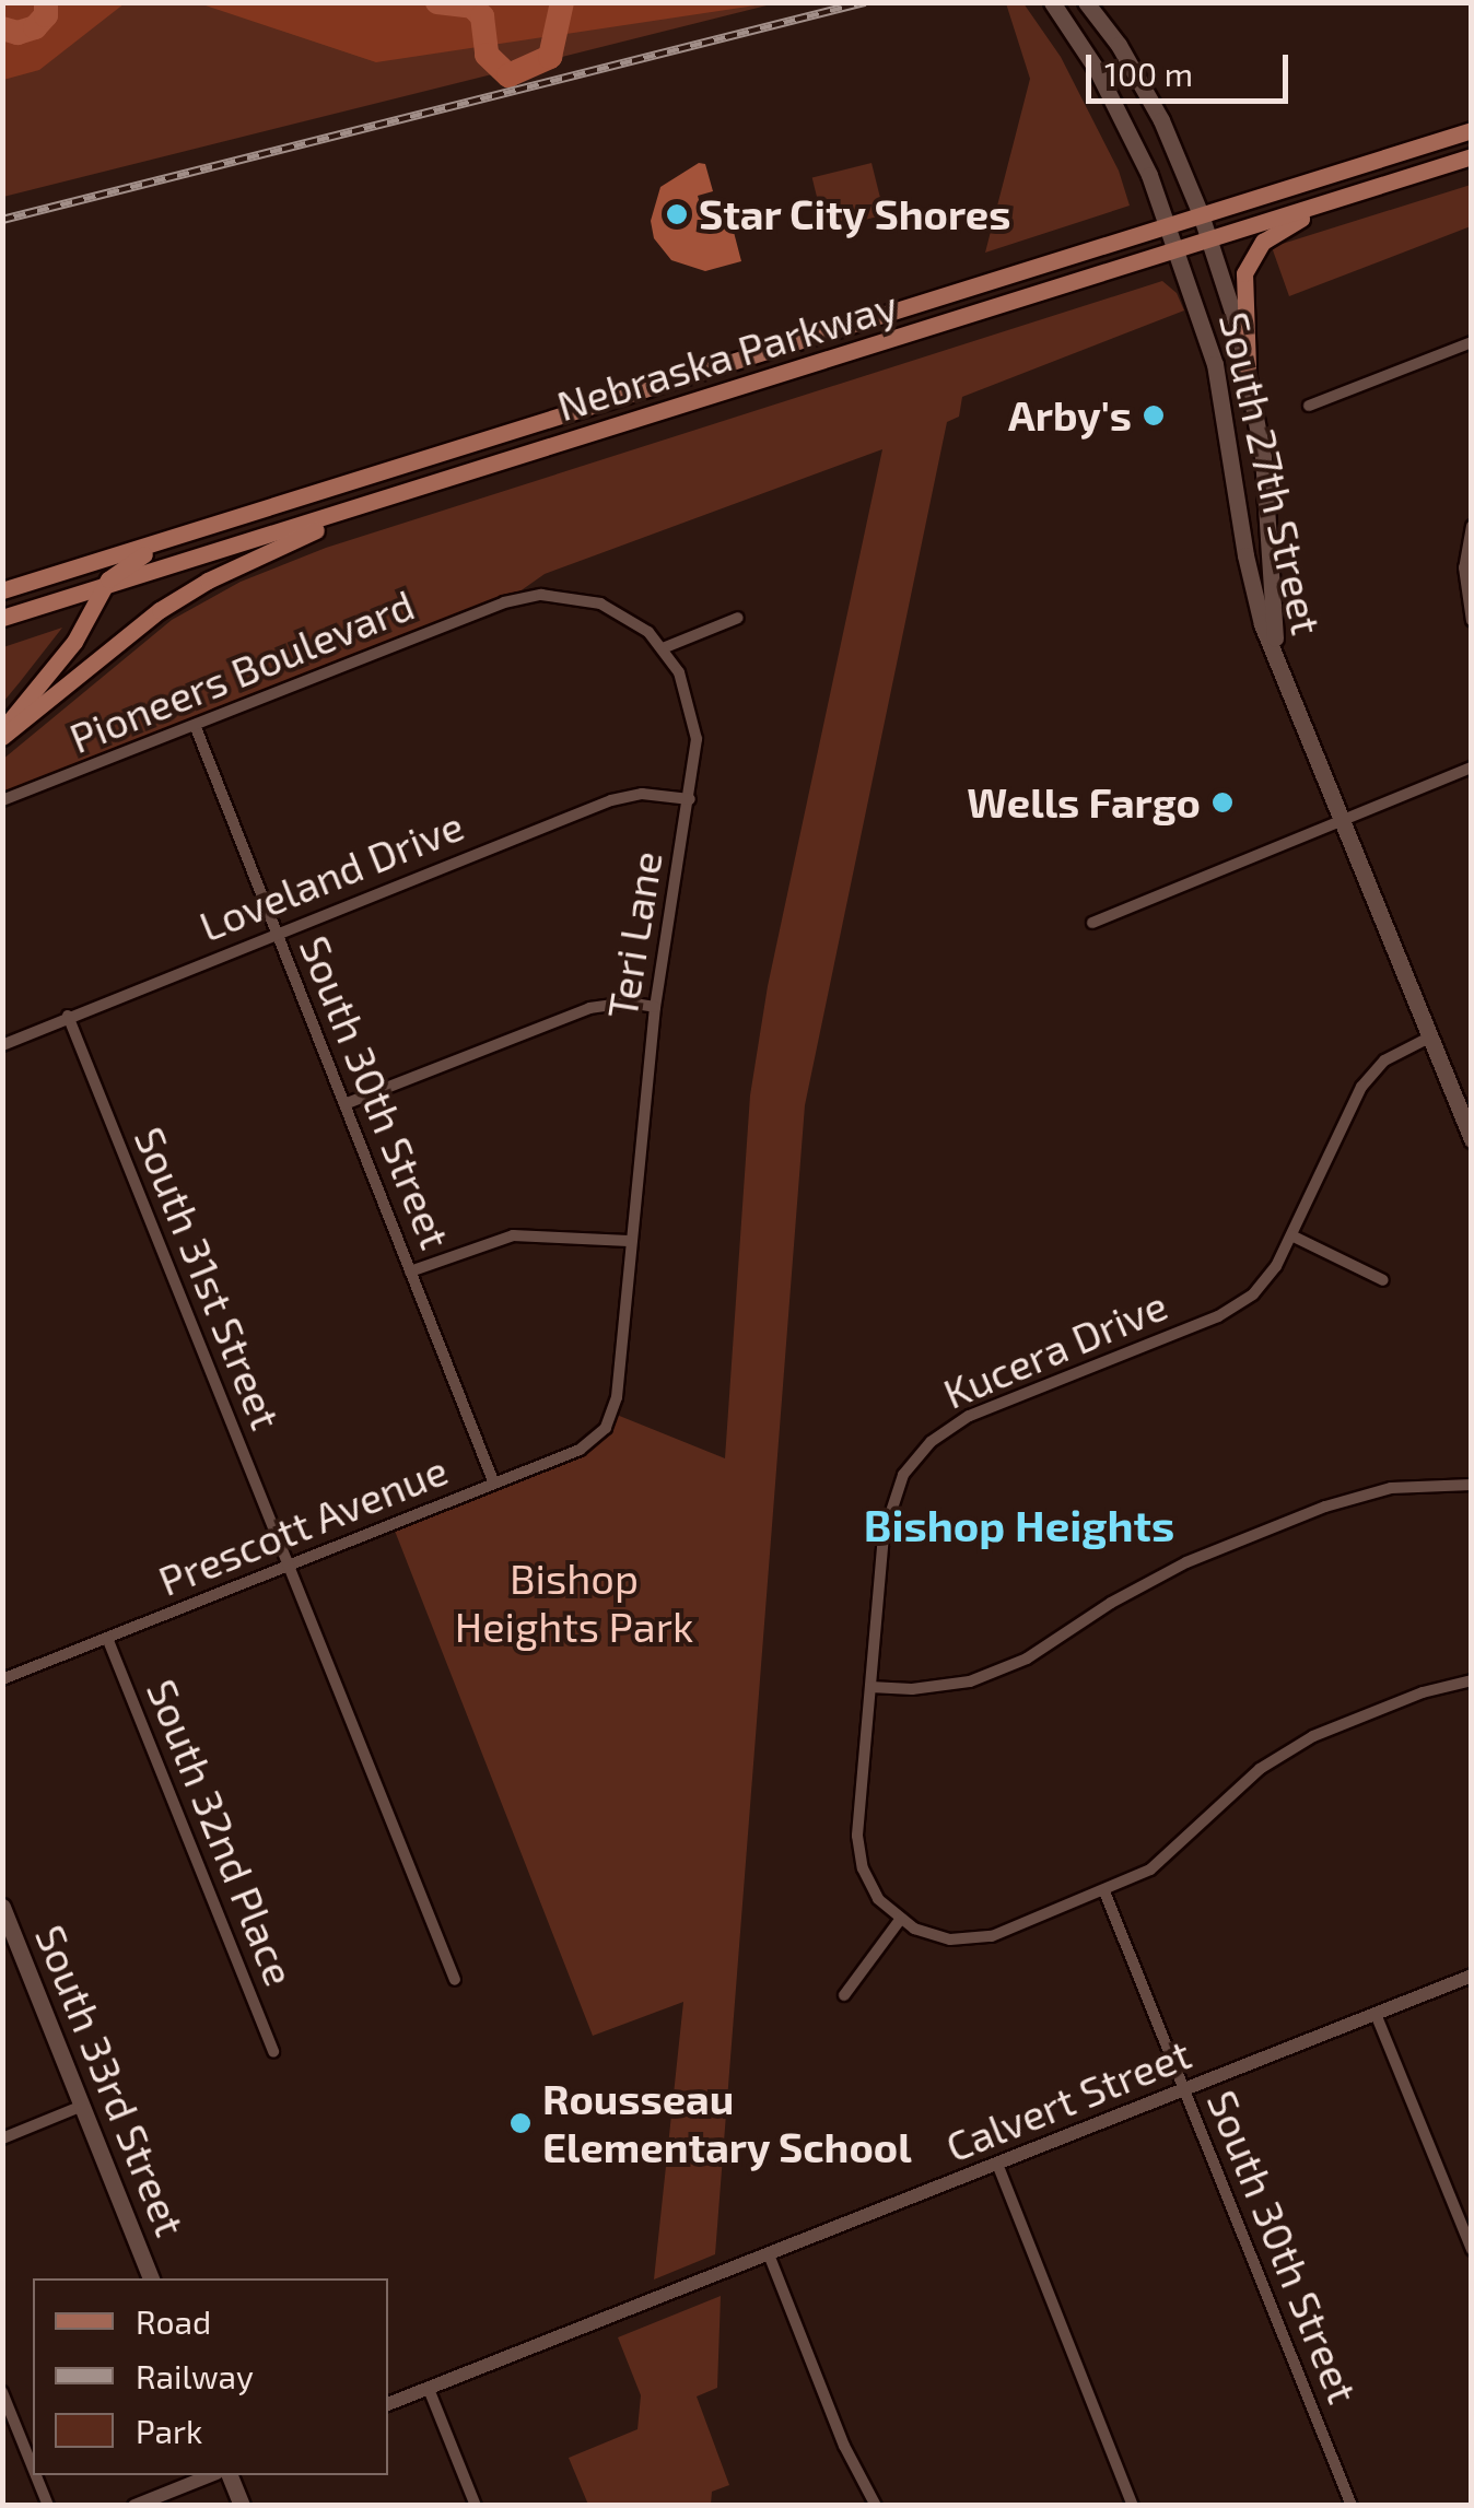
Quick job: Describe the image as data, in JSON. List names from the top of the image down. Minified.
{"streets":{"main road":["Nebraska Parkway","South 27th Street","South 33rd Street"],"street":["Pioneers Boulevard","Loveland Drive","Teri Lane","South 30th Street","South 31st Street","Kucera Drive","Prescott Avenue","South 32nd Place","Calvert Street"]},"crossings":[["Nebraska Parkway","South 27th Street"],["South 27th Street","Kucera Drive"],["Pioneers Boulevard","Teri Lane"],["Pioneers Boulevard","South 30th Street"],["Loveland Drive","Teri Lane"],["Loveland Drive","South 30th Street"],["Loveland Drive","South 31st Street"],["Teri Lane","Prescott Avenue"],["South 30th Street","Prescott Avenue"],["South 30th Street","Calvert Street"],["South 31st Street","Prescott Avenue"],["Prescott Avenue","South 32nd Place"]],"districts":["Bishop Heights"],"parks":["Bishop Heights Park"],"places":["Star City Shores","Arby's","Wells Fargo","Rousseau Elementary School"],"legend":["Road","Railway","Park"],"scale_bar":"100 m"}
